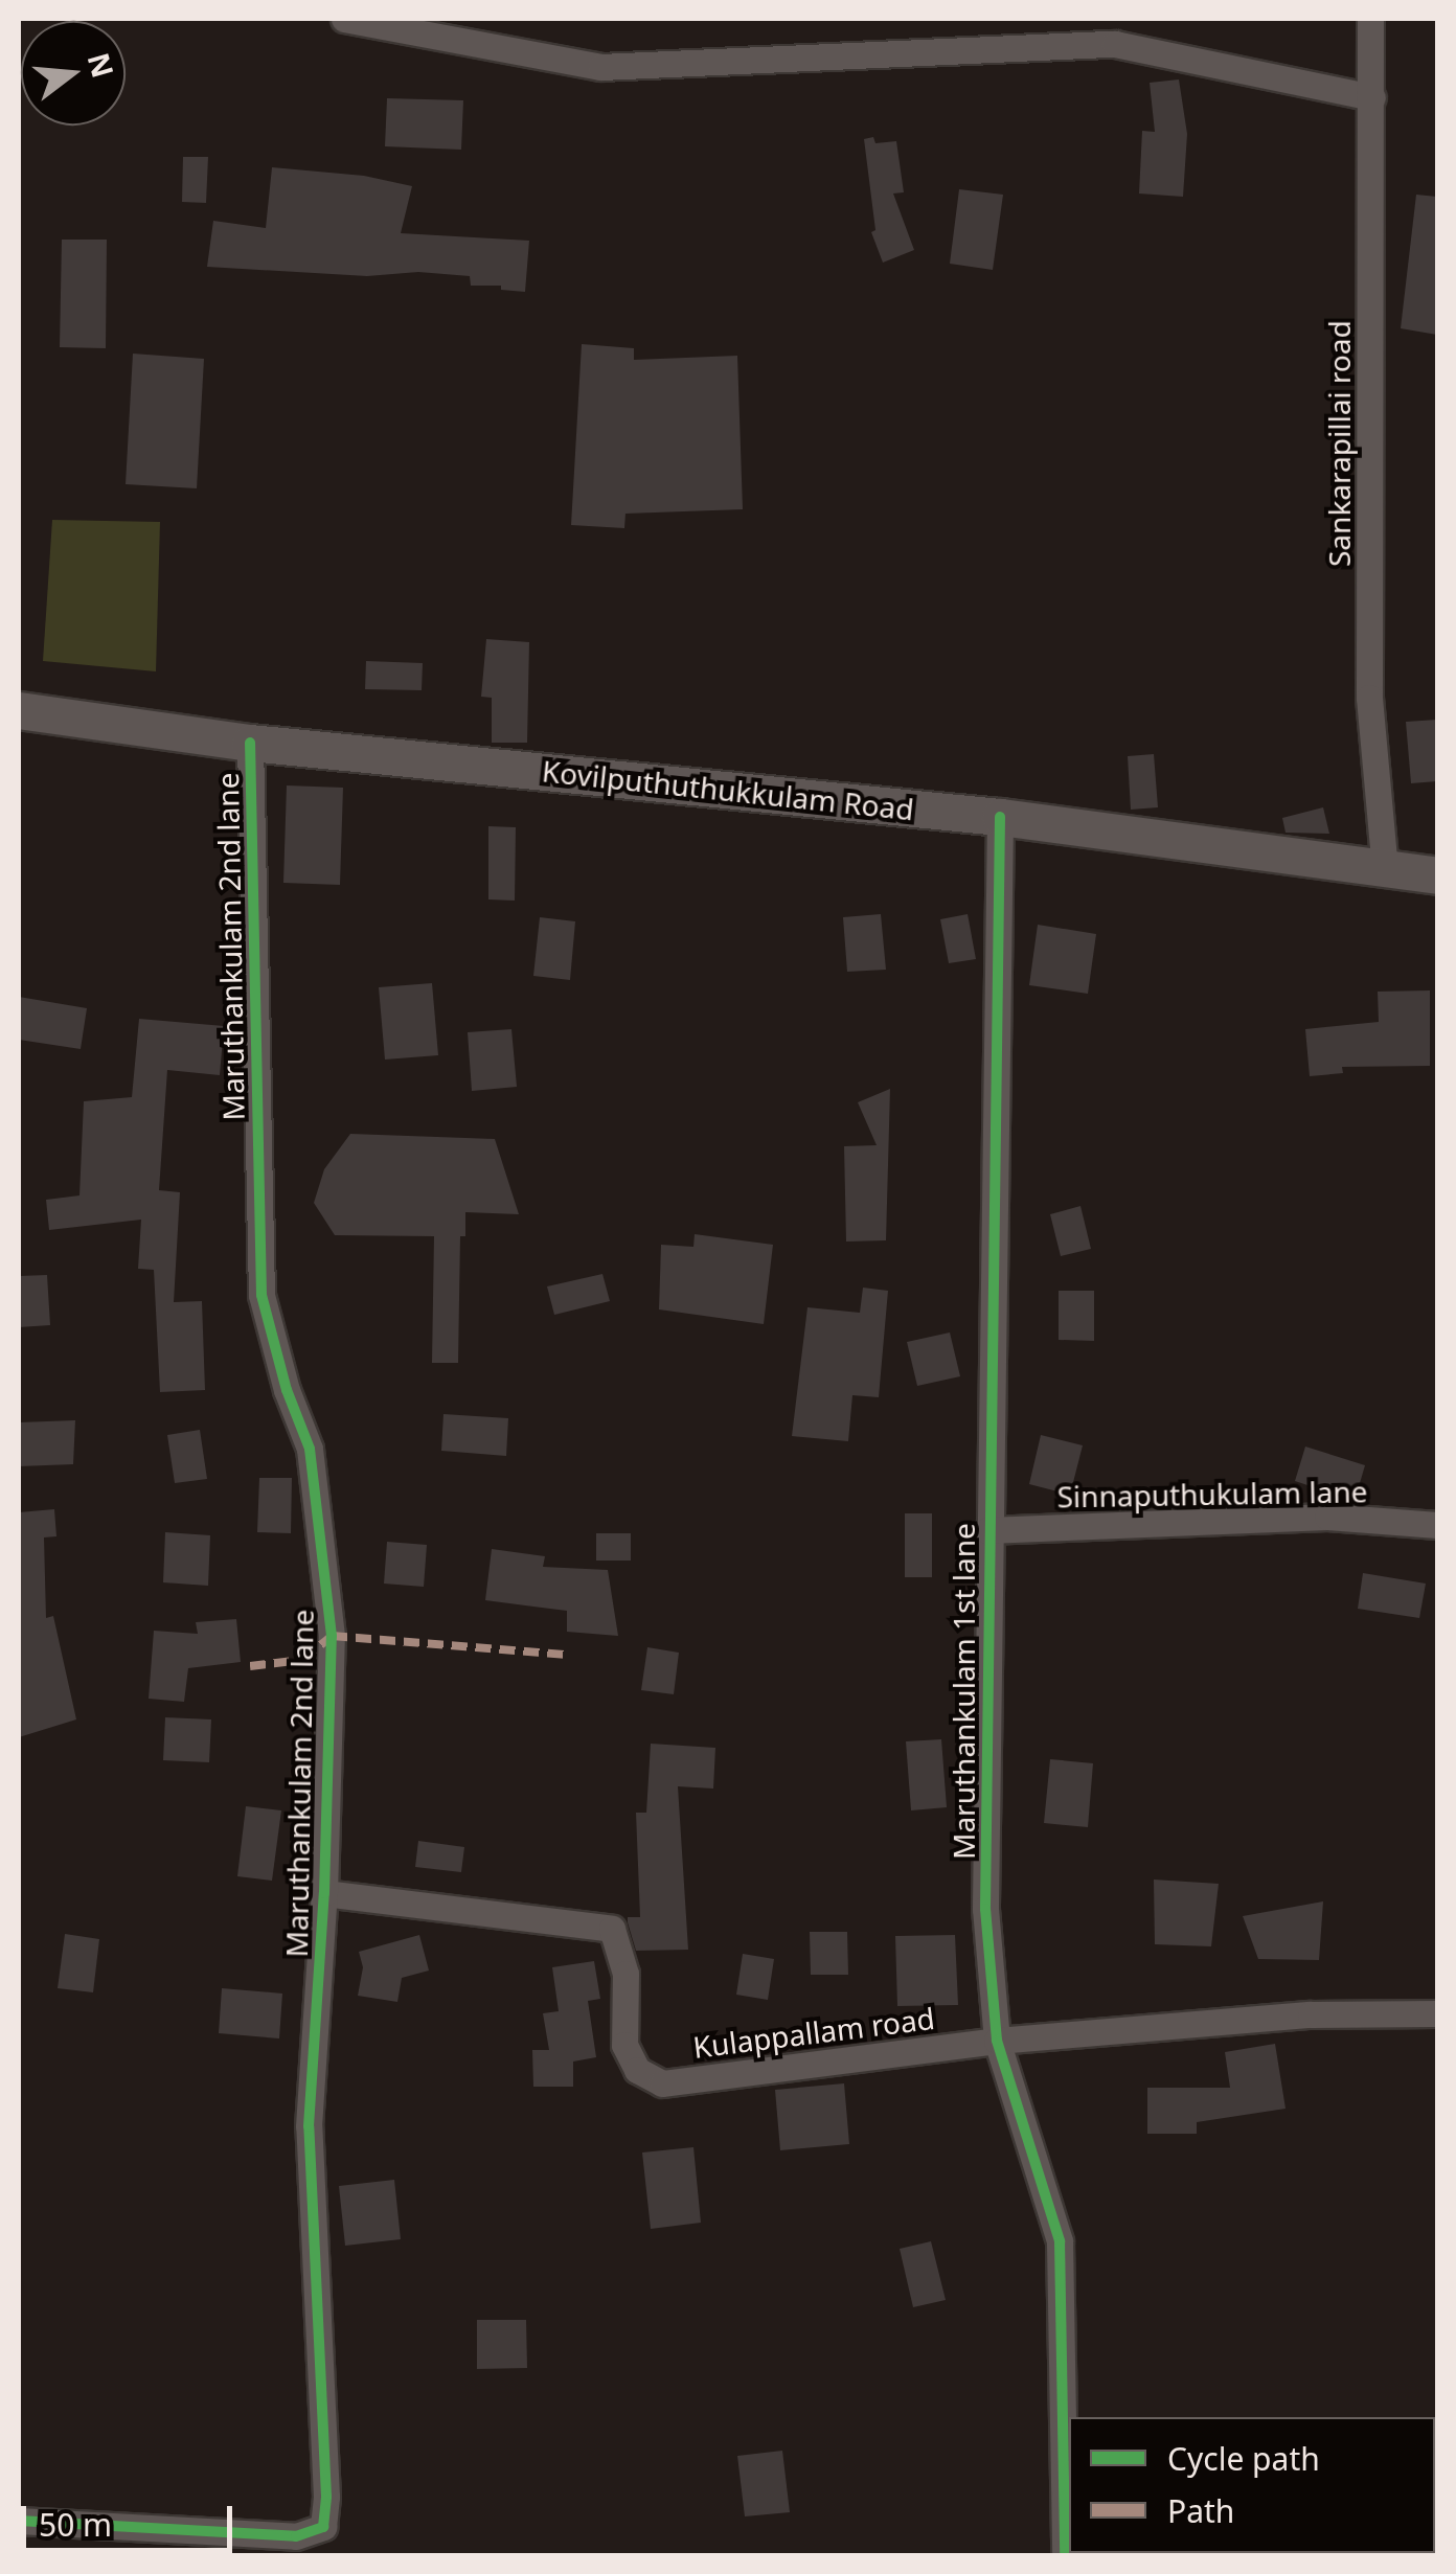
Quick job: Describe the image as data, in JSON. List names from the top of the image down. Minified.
{"streets":{"street":["Sankarapillai road","Kovilputhuthukkulam Road","Maruthankulam 2nd lane","Sinnaputhukulam lane","Maruthankulam 1st lane","Kulappallam road"]},"crossings":[["Sankarapillai road","Kovilputhuthukkulam Road"],["Kovilputhuthukkulam Road","Maruthankulam 2nd lane"],["Kovilputhuthukkulam Road","Maruthankulam 1st lane"],["Maruthankulam 2nd lane","Kulappallam road"],["Sinnaputhukulam lane","Maruthankulam 1st lane"],["Maruthankulam 1st lane","Kulappallam road"]],"legend":["Cycle path","Path"],"scale_bar":"50 m","north":"right"}
